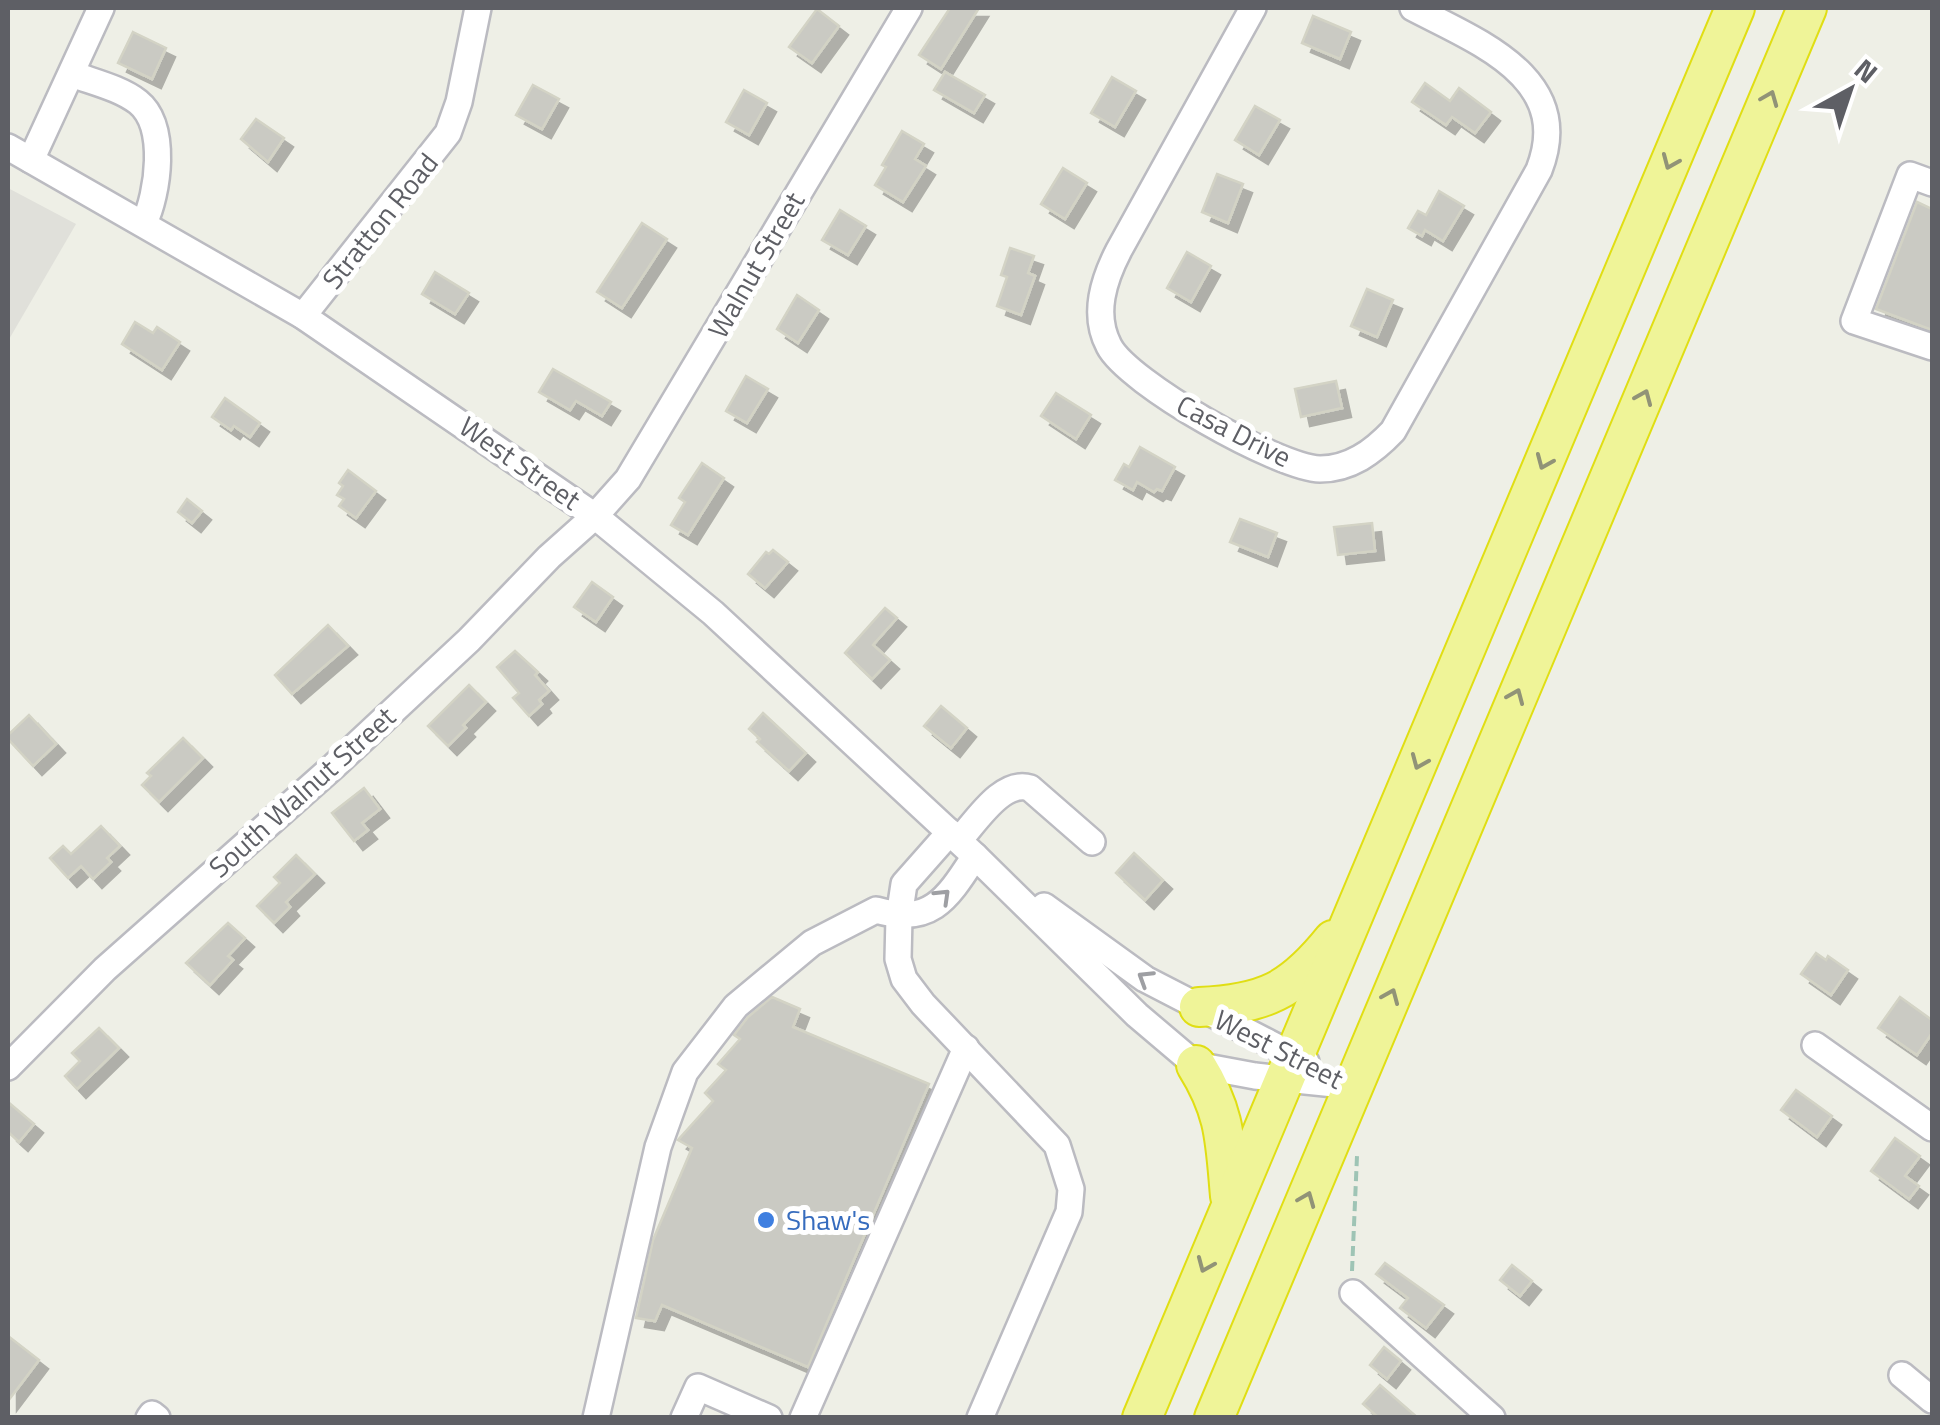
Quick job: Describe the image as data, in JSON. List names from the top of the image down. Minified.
{"streets":{"street":["Stratton Road","Walnut Street","Casa Drive","West Street","South Walnut Street"]},"crossings":[["Stratton Road","West Street"],["Walnut Street","West Street"],["Walnut Street","South Walnut Street"],["West Street","South Walnut Street"]],"places":["Shaw's"],"north":"top right"}
